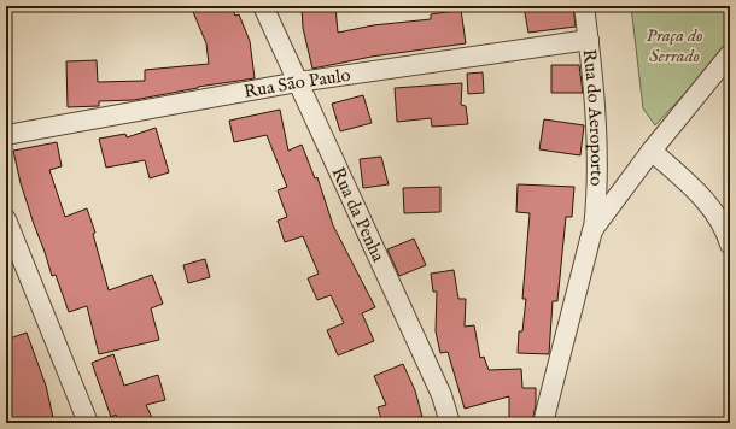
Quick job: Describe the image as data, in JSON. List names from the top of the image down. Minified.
{"streets":{"street":["Rua São Paulo","Rua do Aeroporto","Rua da Penha"]},"crossings":[["Rua São Paulo","Rua do Aeroporto"],["Rua São Paulo","Rua da Penha"]],"parks":["Praça do Serrado"]}
